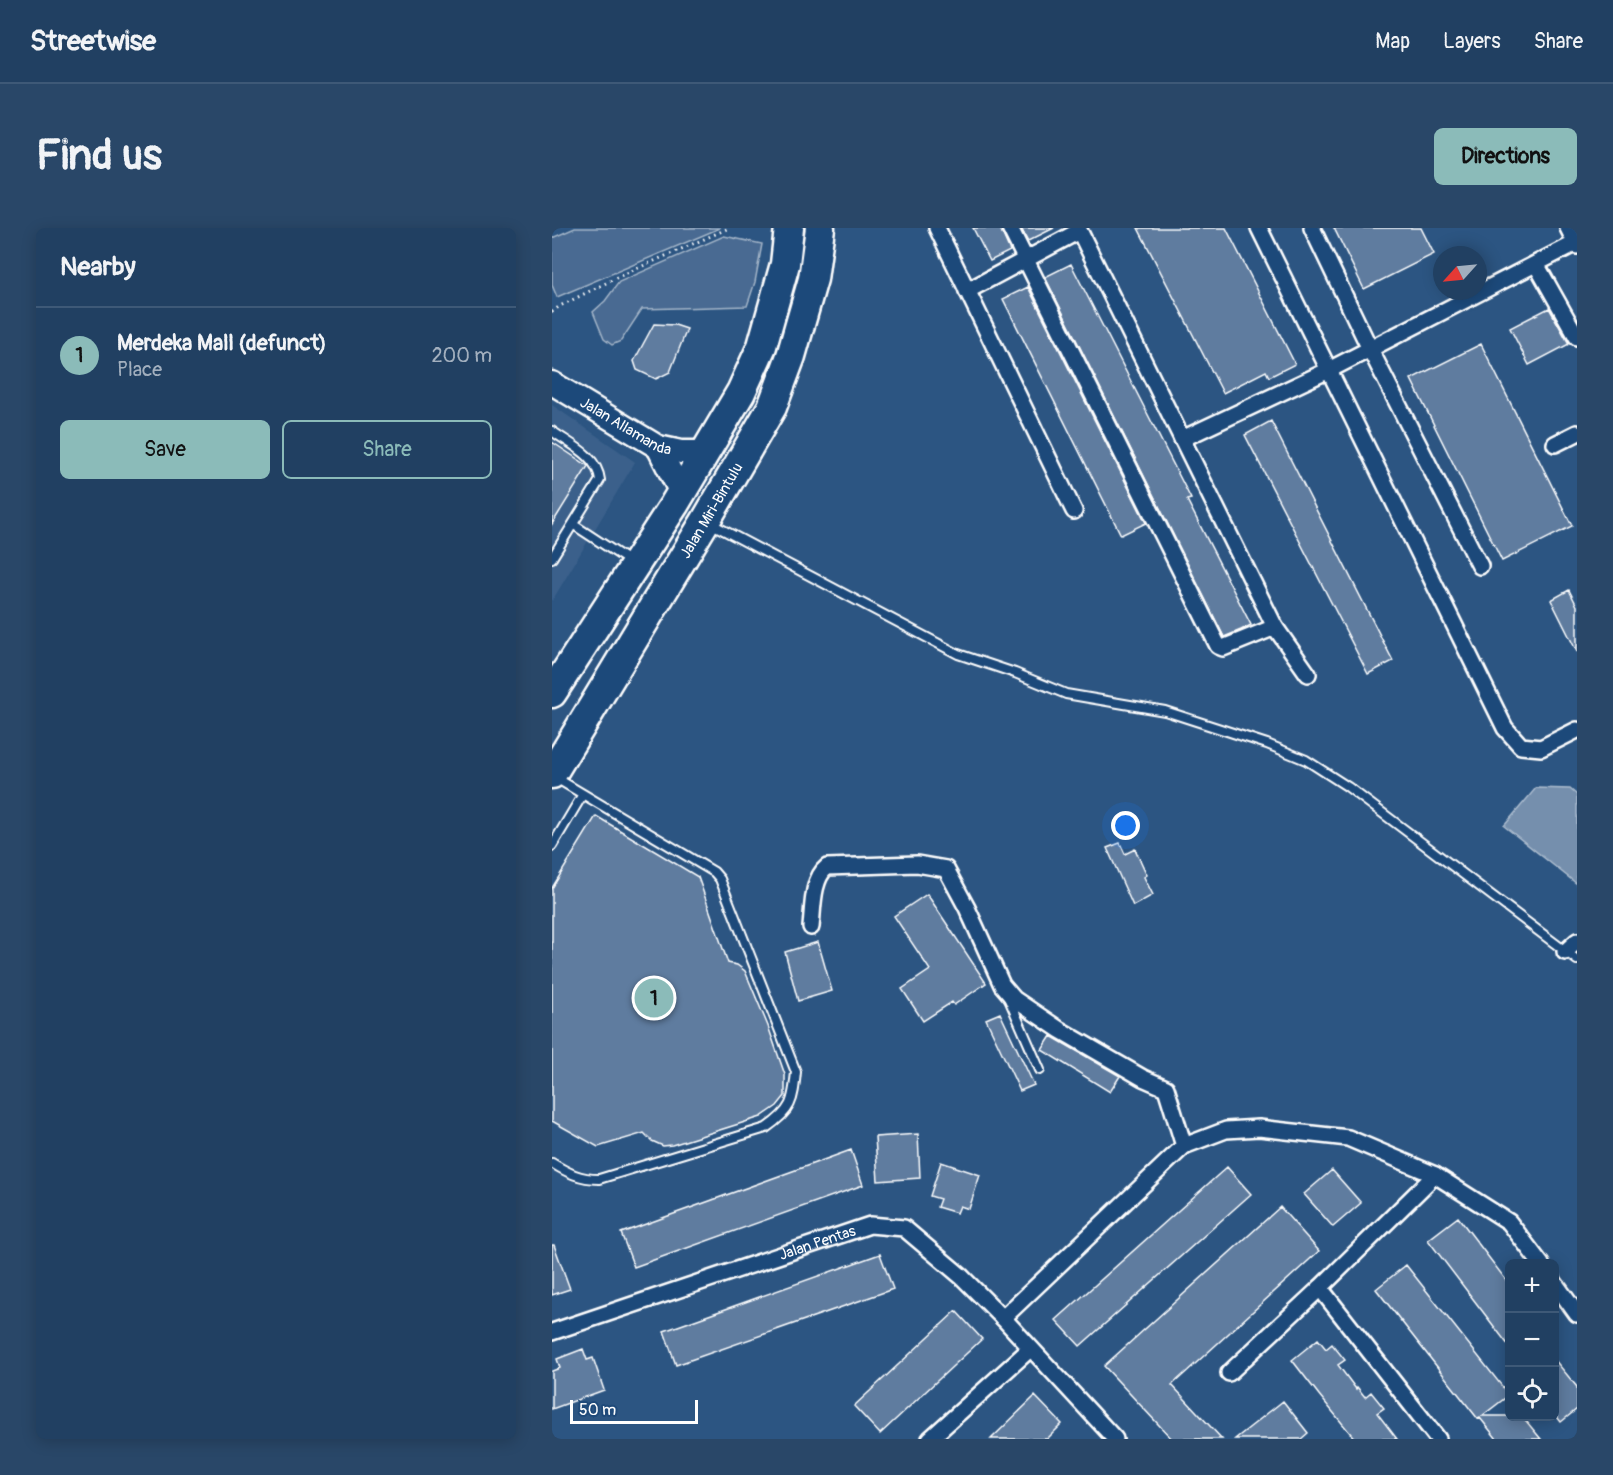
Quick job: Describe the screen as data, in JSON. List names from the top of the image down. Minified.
{"streets":{"highway":["Jalan Miri-Bintulu"],"street":["Jalan Allamanda","Jalan Pentas"]},"scale_bar":"50 m","north":"bottom left","page":{"header":"Streetwise","nav":["Map","Layers","Share"],"buttons":["Directions",["Save","Share"]],"title":"Find us","heading":"Nearby","list":[{"mark":"1","name":"Merdeka Mall (defunct)","note":"Place","value":"200 m"}],"pins":"1","map_buttons":["+","−"],"scale":"50 m"}}
